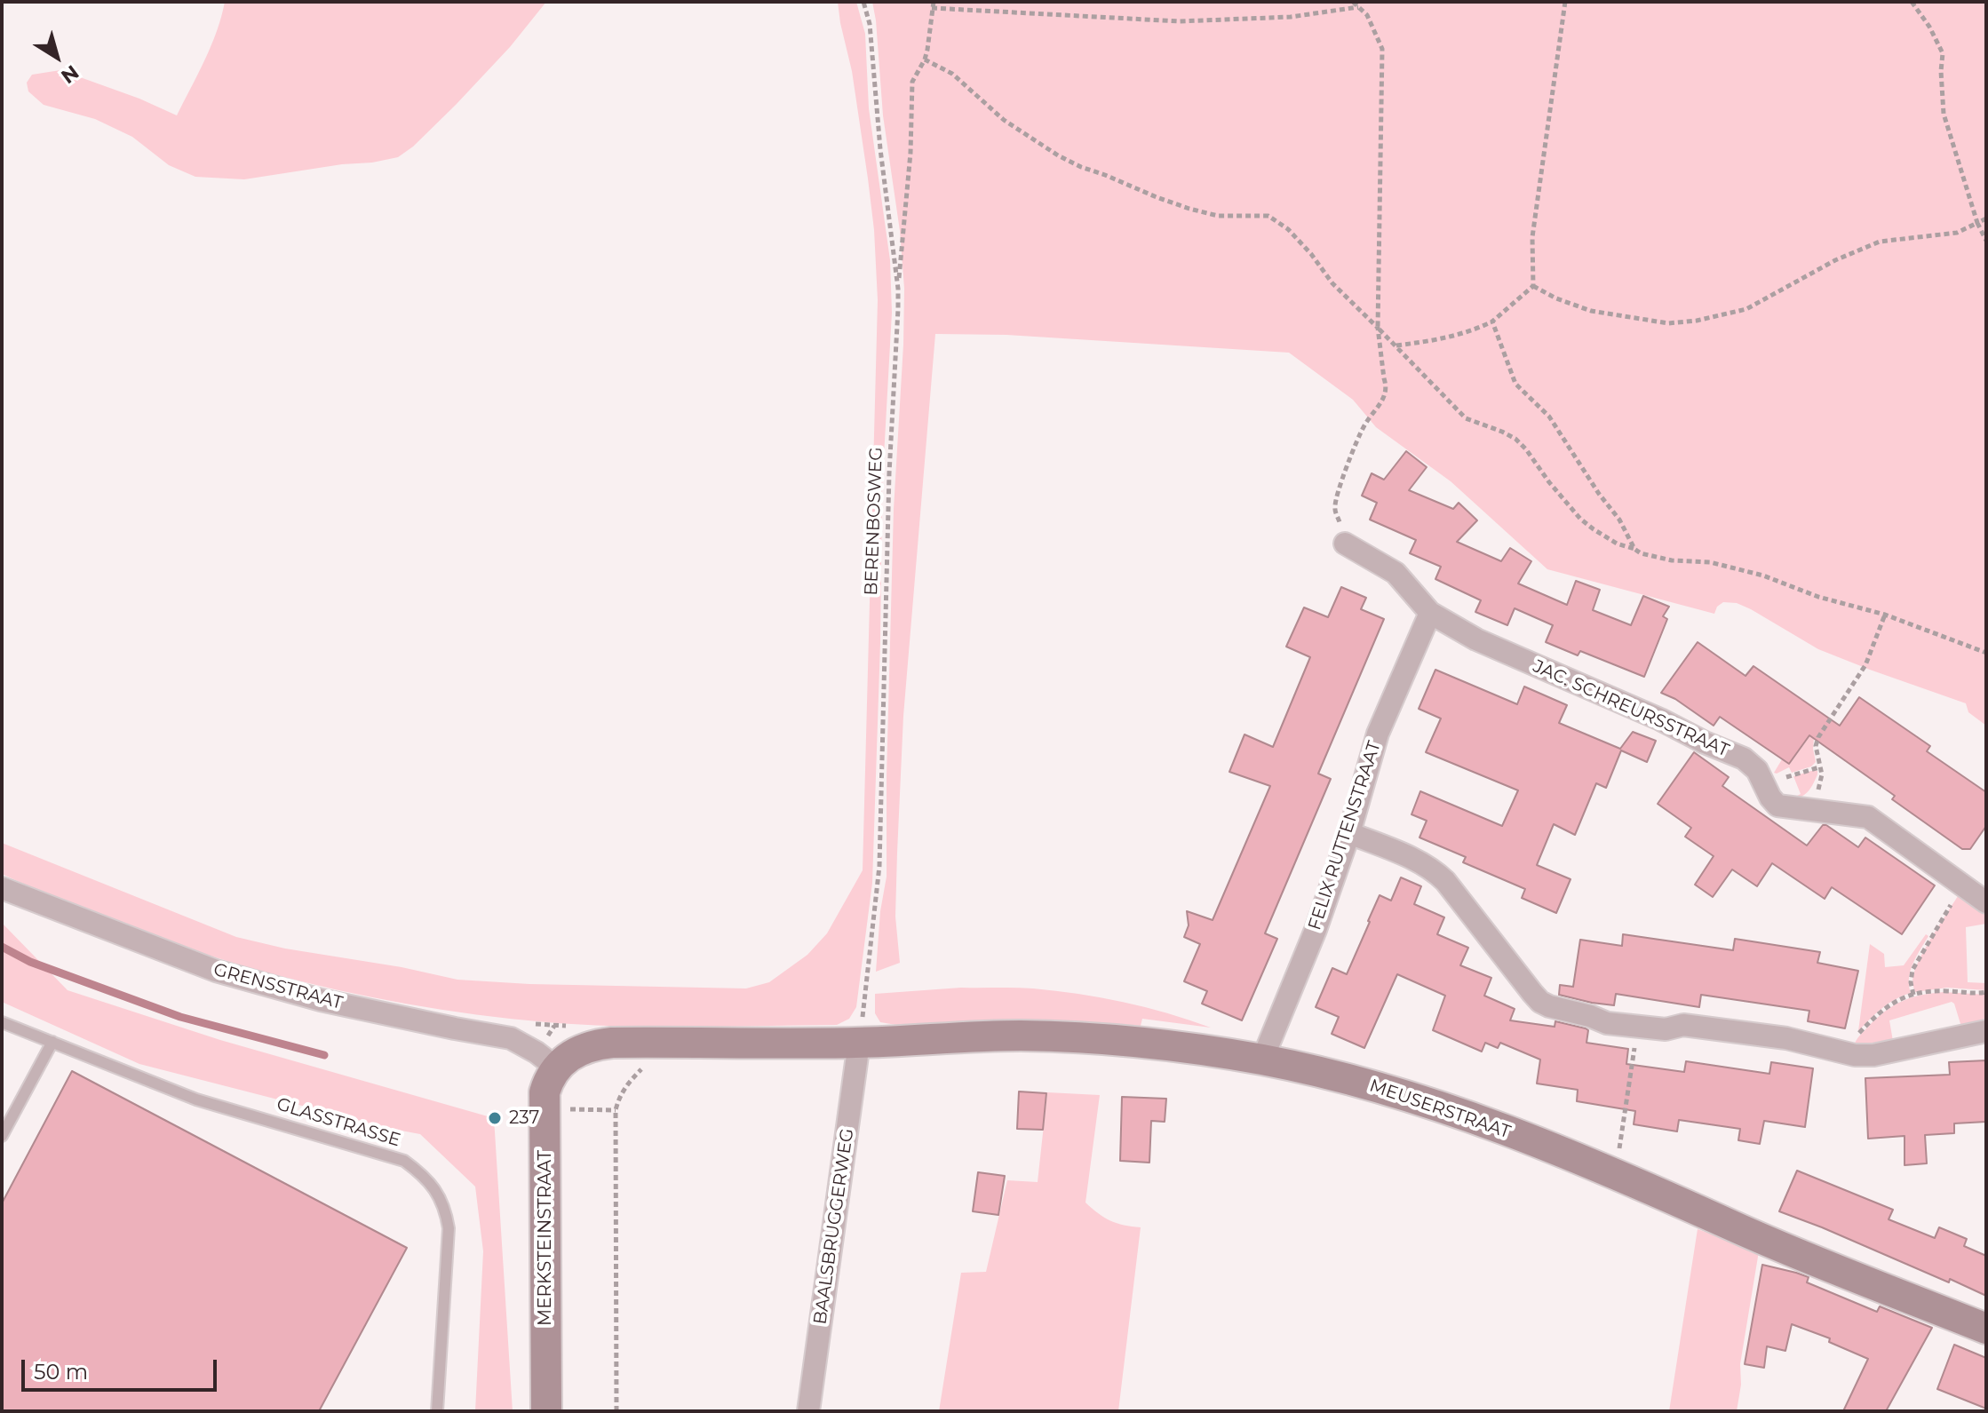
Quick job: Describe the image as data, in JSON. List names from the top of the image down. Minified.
{"streets":{"street":["JAC. SCHREURSSTRAAT","FELIX RUTTENSTRAAT","GRENSSTRAAT","MEUSERSTRAAT","BAALSBRUGGERWEG","MERKSTEINSTRAAT"],"lane":["GLASSTRASSE"],"path":["BERENBOSWEG"]},"crossings":[["BERENBOSWEG","MEUSERSTRAAT"],["BERENBOSWEG","BAALSBRUGGERWEG"],["JAC. SCHREURSSTRAAT","FELIX RUTTENSTRAAT"],["FELIX RUTTENSTRAAT","MEUSERSTRAAT"],["GRENSSTRAAT","MERKSTEINSTRAAT"],["MEUSERSTRAAT","BAALSBRUGGERWEG"]],"places":["237"],"scale_bar":"50 m","north":"bottom right"}
